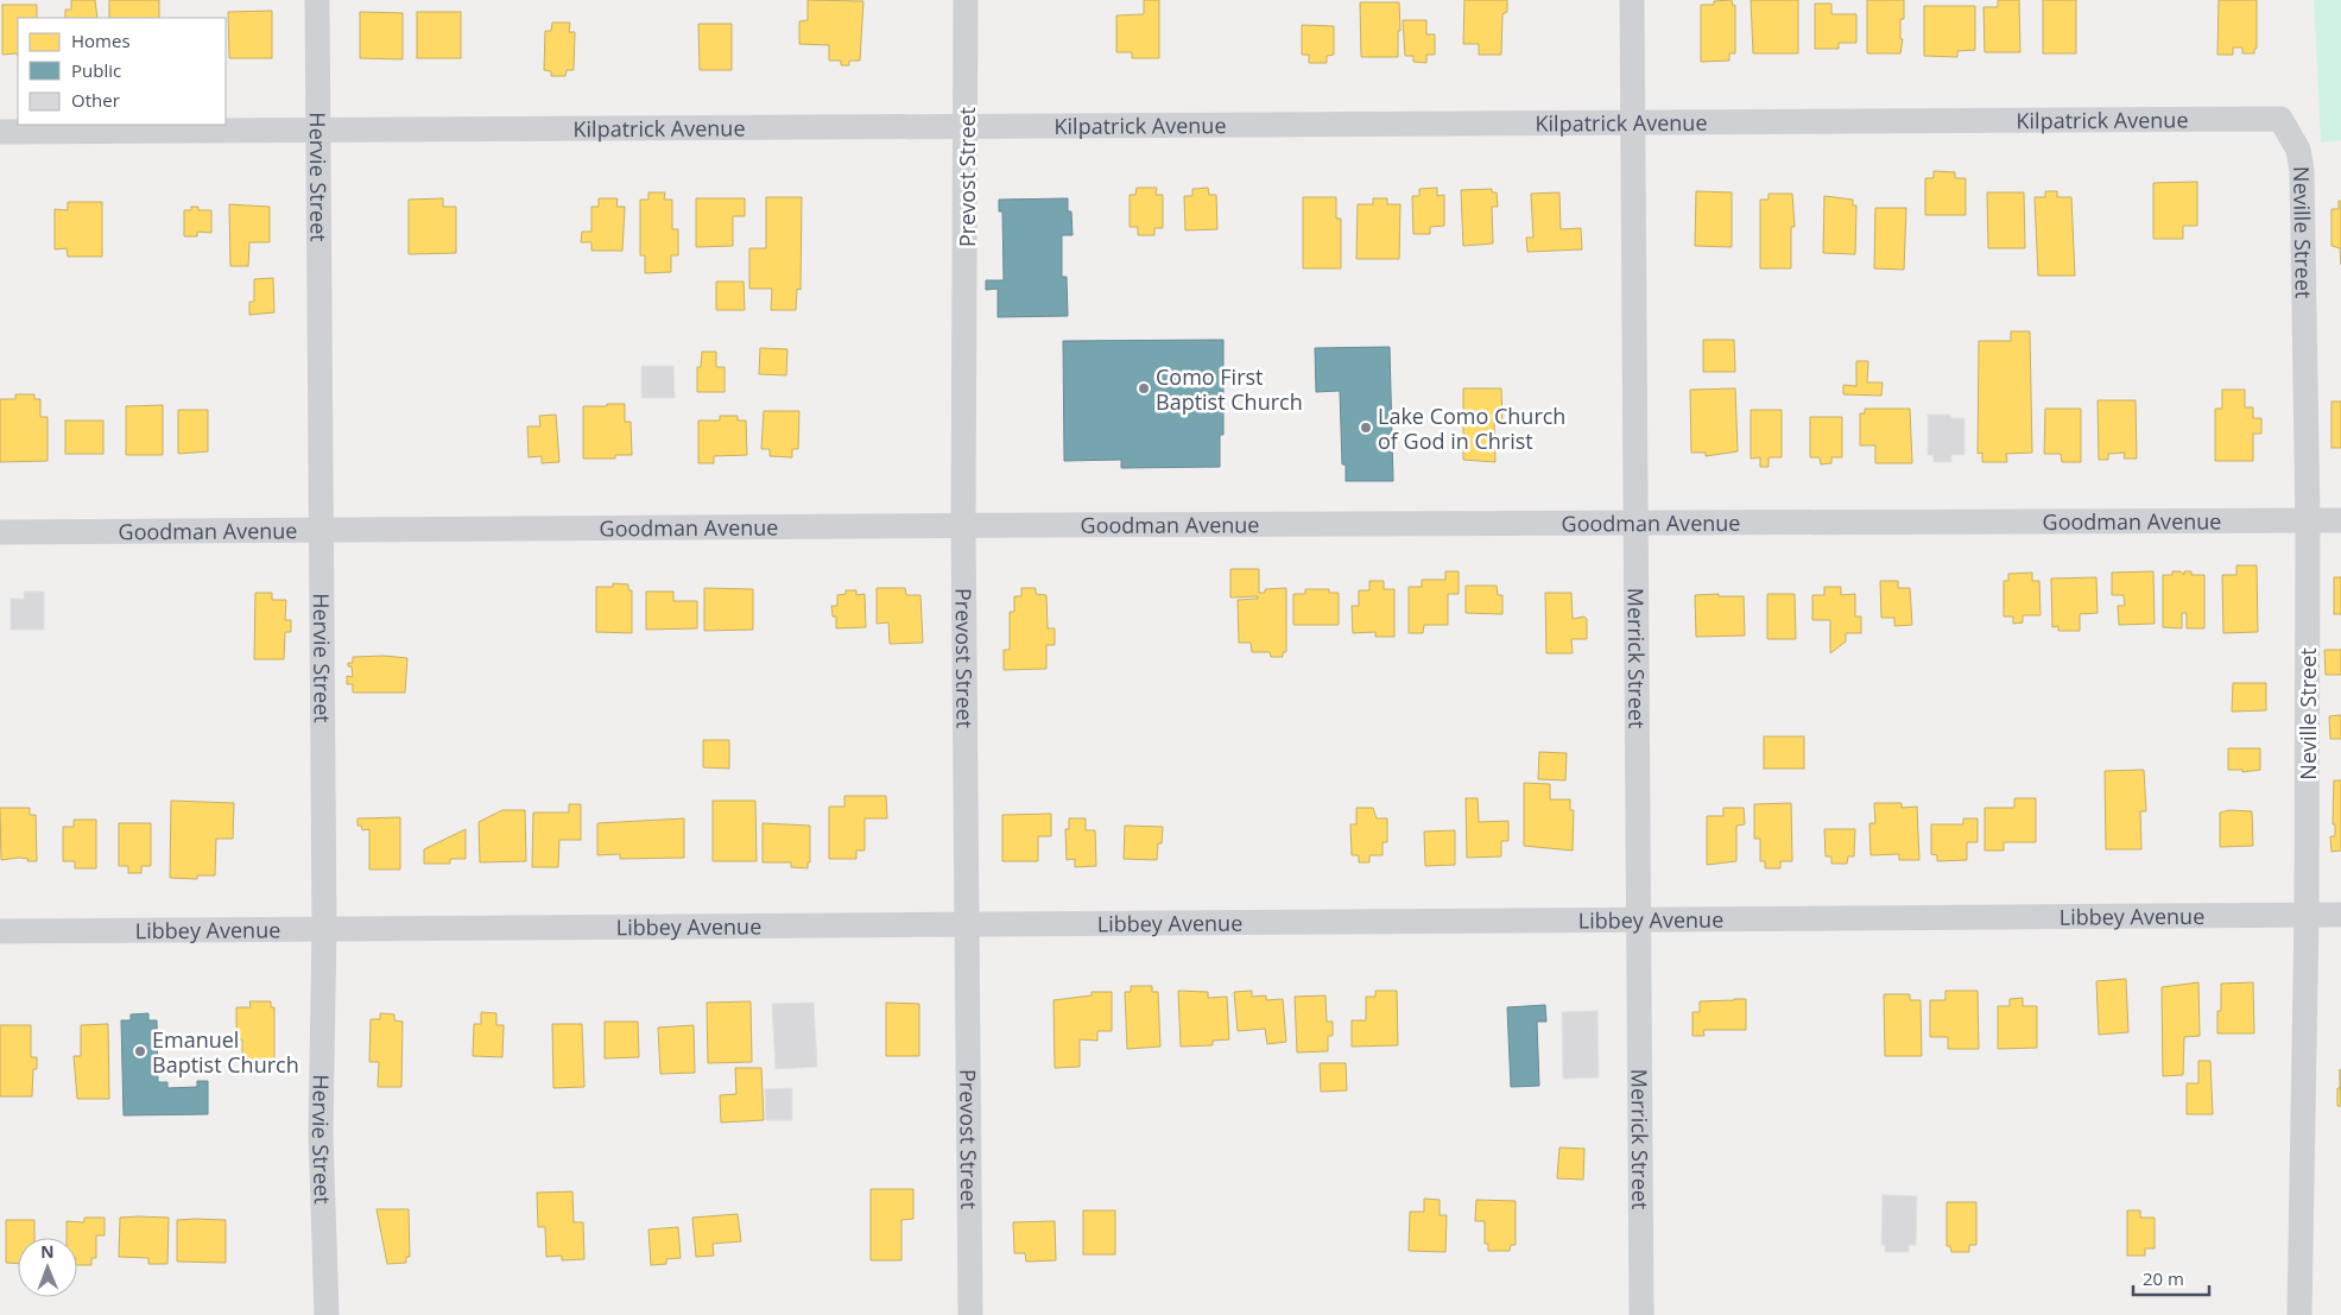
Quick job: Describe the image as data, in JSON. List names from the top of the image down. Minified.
{"streets":{"street":["Kilpatrick Avenue","Hervie Street","Prevost Street","Neville Street","Goodman Avenue","Merrick Street","Libbey Avenue"]},"crossings":[["Kilpatrick Avenue","Hervie Street"],["Kilpatrick Avenue","Prevost Street"],["Kilpatrick Avenue","Neville Street"],["Kilpatrick Avenue","Merrick Street"],["Hervie Street","Goodman Avenue"],["Hervie Street","Libbey Avenue"],["Prevost Street","Goodman Avenue"],["Prevost Street","Libbey Avenue"],["Neville Street","Goodman Avenue"],["Neville Street","Libbey Avenue"],["Goodman Avenue","Merrick Street"],["Merrick Street","Libbey Avenue"]],"places":["Como First Baptist Church","Lake Como Church of God in Christ","Emanuel Baptist Church"],"legend":["Homes","Public","Other"],"scale_bar":"20 m","north":"top"}
